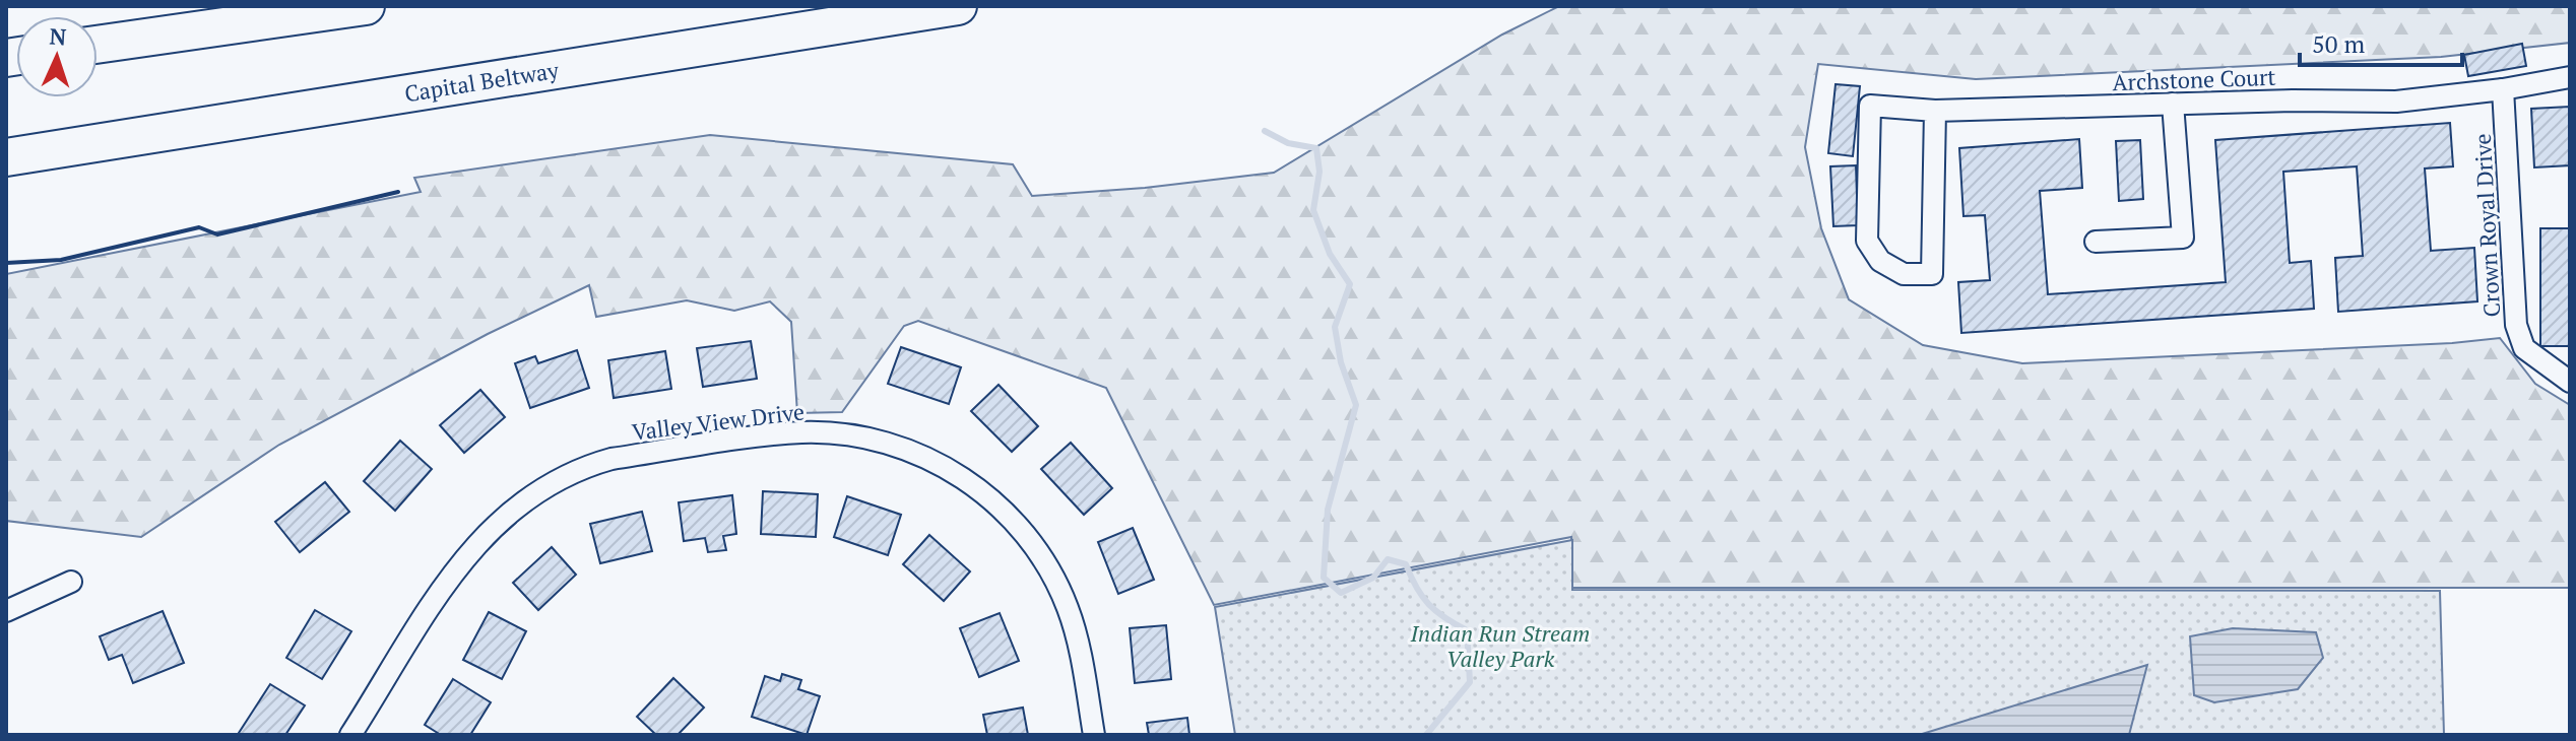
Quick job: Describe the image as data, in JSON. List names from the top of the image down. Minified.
{"streets":{"highway":["Capital Beltway"],"street":["Archstone Court","Crown Royal Drive","Valley View Drive"]},"crossings":[["Archstone Court","Crown Royal Drive"]],"parks":["Indian Run Stream Valley Park"],"scale_bar":"50 m","north":"top"}
